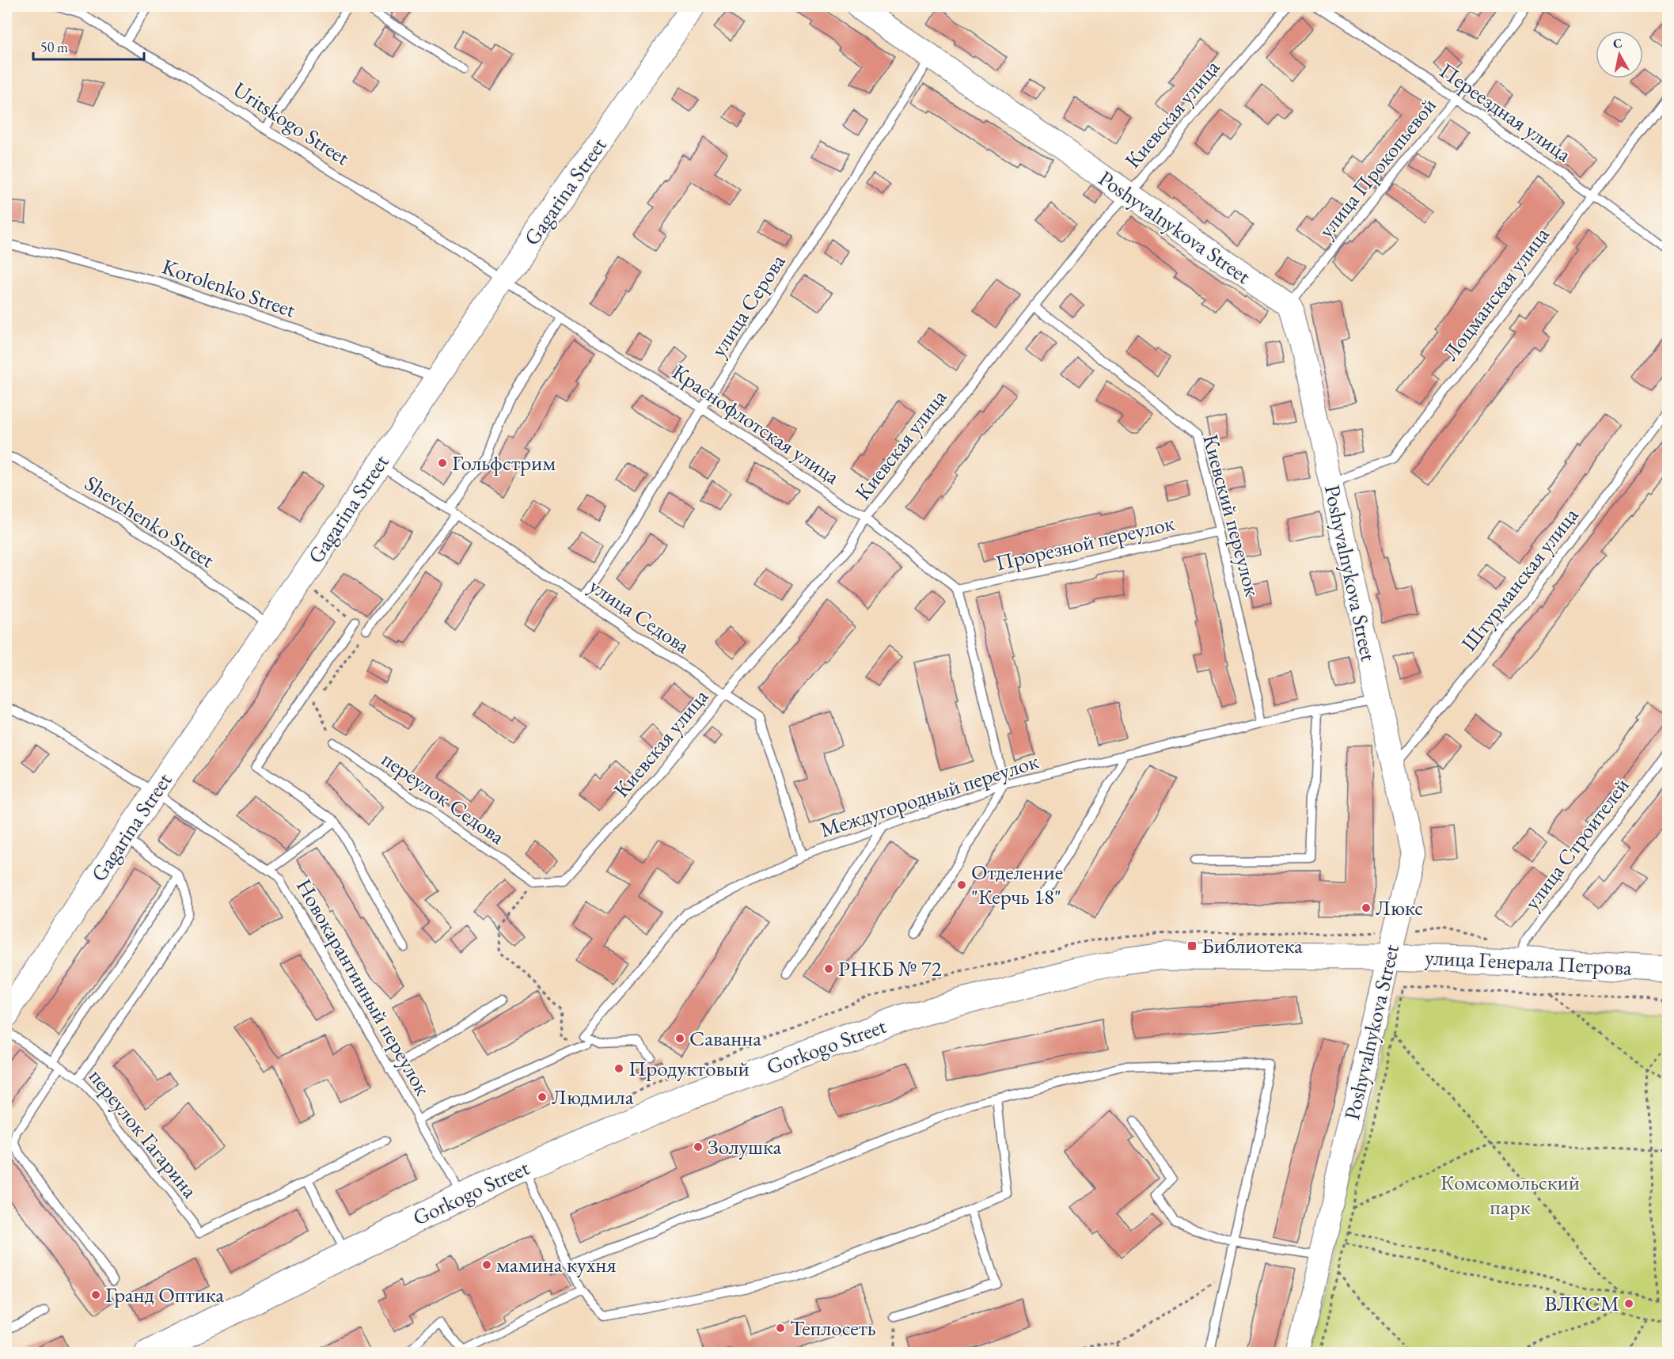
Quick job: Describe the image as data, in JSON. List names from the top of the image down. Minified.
{"streets":{"main road":["Gagarina Street","Poshyvalnykova Street","улица Генерала Петрова","Gorkogo Street"],"lane":["Переездная улица","Киевская улица","Uritskogo Street","улица Прокопьевой","Korolenko Street","Лоцманская улица","улица Серова","Краснофлотская улица","Киевский переулок","Shevchenko Street","Прорезной переулок","Штурманская улица","улица Седова","Междугородный переулок","переулок Седова","улица Строителей","Новокарантинный переулок","переулок Гагарина"]},"crossings":[["Переездная улица","улица Прокопьевой"],["Переездная улица","Лоцманская улица"],["Киевская улица","Poshyvalnykova Street"],["Киевская улица","Краснофлотская улица"],["Киевская улица","Киевский переулок"],["Киевская улица","улица Седова"],["Киевская улица","переулок Седова"],["Uritskogo Street","Gagarina Street"],["Uritskogo Street","Краснофлотская улица"],["улица Прокопьевой","Poshyvalnykova Street"],["Gagarina Street","Korolenko Street"],["Gagarina Street","Краснофлотская улица"],["Gagarina Street","Shevchenko Street"],["Gagarina Street","улица Седова"],["Gagarina Street","Новокарантинный переулок"],["Poshyvalnykova Street","Лоцманская улица"],["Poshyvalnykova Street","улица Серова"],["Poshyvalnykova Street","Штурманская улица"],["Poshyvalnykova Street","Междугородный переулок"],["Poshyvalnykova Street","улица Генерала Петрова"],["Poshyvalnykova Street","Gorkogo Street"],["улица Серова","Краснофлотская улица"],["улица Серова","улица Седова"],["Краснофлотская улица","Прорезной переулок"],["Киевский переулок","Прорезной переулок"],["Киевский переулок","Междугородный переулок"],["улица Седова","Междугородный переулок"],["Междугородный переулок","Новокарантинный переулок"],["улица Строителей","улица Генерала Петрова"],["улица Генерала Петрова","Gorkogo Street"],["Новокарантинный переулок","Gorkogo Street"]],"parks":["Комсомольский парк"],"places":{"other":["Гольфстрим","Отделение \"Керчь 18\"","Люкс","РНКБ № 72","Саванна","Продуктовый","Людмила","Золушка","мамина кухня","Гранд Оптика","ВЛКСМ","Теплосеть"],"transit":["Библиотека"]},"scale_bar":"50 m","north":"top"}
